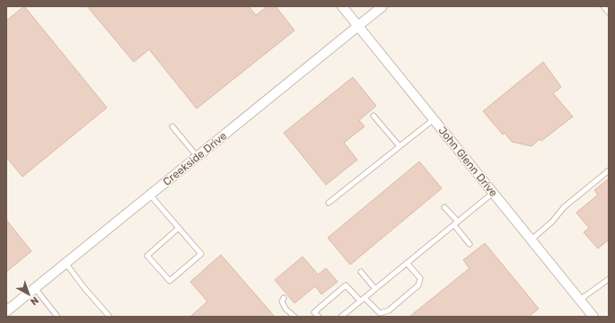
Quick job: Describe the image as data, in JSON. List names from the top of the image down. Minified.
{"streets":{"street":["Creekside Drive","John Glenn Drive"]},"crossings":[["Creekside Drive","John Glenn Drive"]],"north":"bottom right"}
